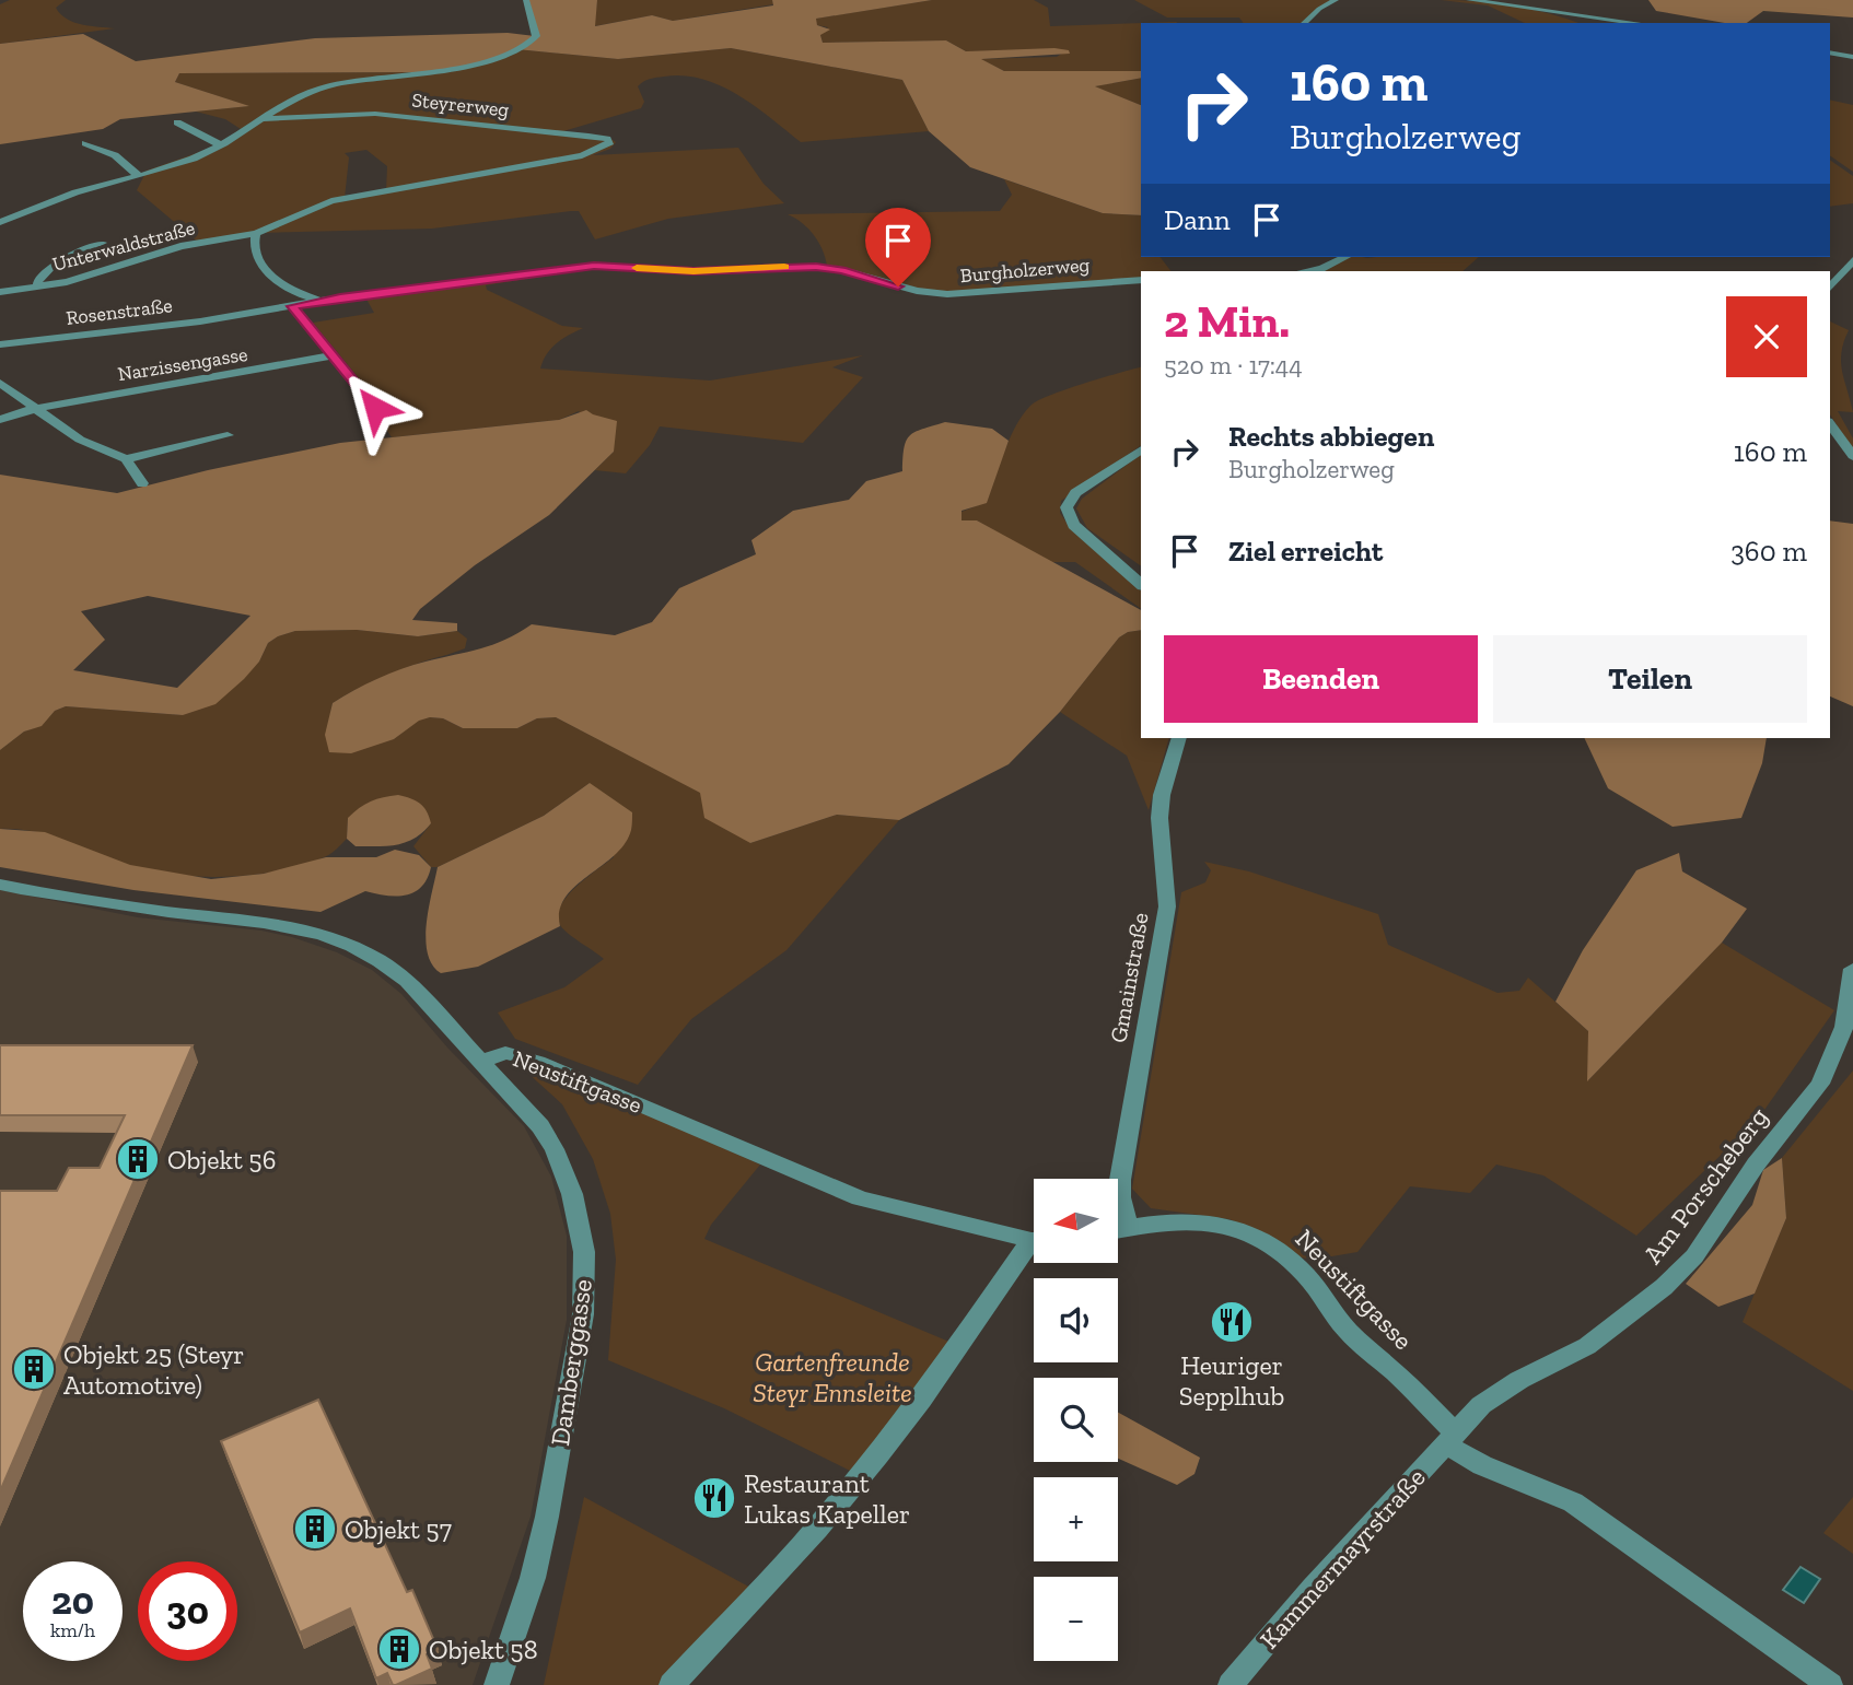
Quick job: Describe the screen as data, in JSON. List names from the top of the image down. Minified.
{"streets":{"street":["Steyrerweg","Unterwaldstraße","Burgholzerweg","Rosenstraße","Narzissengasse","Gmainstraße","Neustiftgasse","Am Porscheberg","Damberggasse","Kammermayrstraße"]},"crossings":[["Steyrerweg","Unterwaldstraße"],["Burgholzerweg","Rosenstraße"],["Gmainstraße","Neustiftgasse"],["Neustiftgasse","Am Porscheberg"],["Neustiftgasse","Damberggasse"],["Neustiftgasse","Kammermayrstraße"],["Am Porscheberg","Kammermayrstraße"]],"parks":["Gartenfreunde Steyr Ennsleite"],"places":{"building":["Objekt 56","Objekt 25 (Steyr Automotive)","Objekt 57","Objekt 58"],"restaurant":["Heuriger Sepplhub","Restaurant Lukas Kapeller"]},"north":"left","page":{"turn":["160 m","Burgholzerweg"],"then":"Dann","heading":["2 Min.","520 m · 17:44"],"list":[{"name":"Rechts abbiegen","note":"Burgholzerweg","value":"160 m"},{"name":"Ziel erreicht","value":"360 m"}],"buttons":["Beenden","Teilen"],"map_buttons":["+","−"],"speed":"20 km/h","limit":"30"}}
